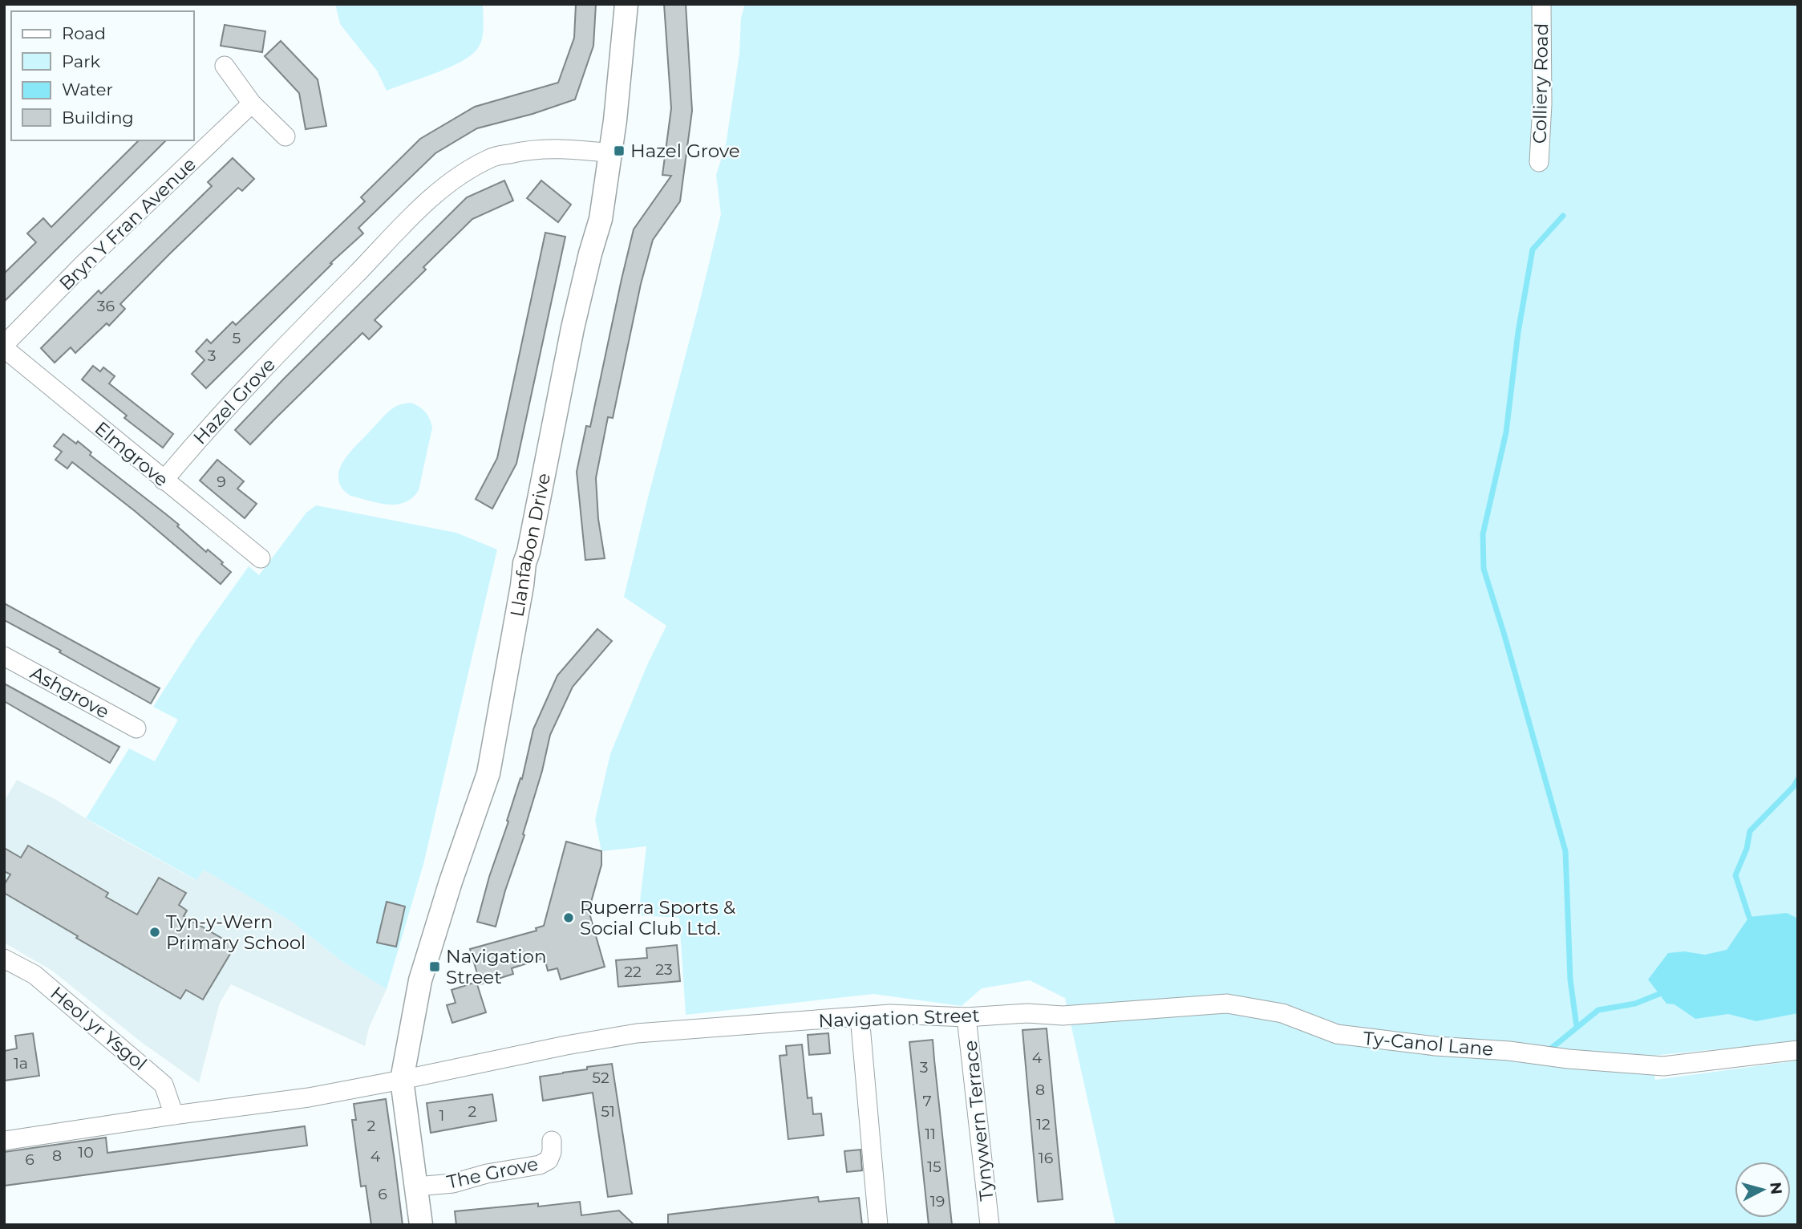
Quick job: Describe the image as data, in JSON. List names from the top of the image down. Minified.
{"streets":{"street":["Colliery Road","Bryn Y Fran Avenue","Hazel Grove","Elmgrove","Llanfabon Drive","Ashgrove","Navigation Street","Heol yr Ysgol","Ty-Canol Lane","Tynywern Terrace","The Grove"]},"crossings":[["Bryn Y Fran Avenue","Elmgrove"],["Hazel Grove","Elmgrove"],["Hazel Grove","Llanfabon Drive"],["Llanfabon Drive","Navigation Street"],["Llanfabon Drive","The Grove"],["Navigation Street","Heol yr Ysgol"],["Navigation Street","Ty-Canol Lane"],["Navigation Street","Tynywern Terrace"]],"places":{"transit":["Hazel Grove","Navigation Street"],"other":["Ruperra Sports & Social Club Ltd.","Tyn-y-Wern Primary School"]},"house_numbers":["36","5","3","9","23","22","4","1a","3","52","8","7","2","51","1","12","2","11","10","8","4","16","6","15","6","19"],"legend":["Road","Park","Water","Building"],"north":"right"}
